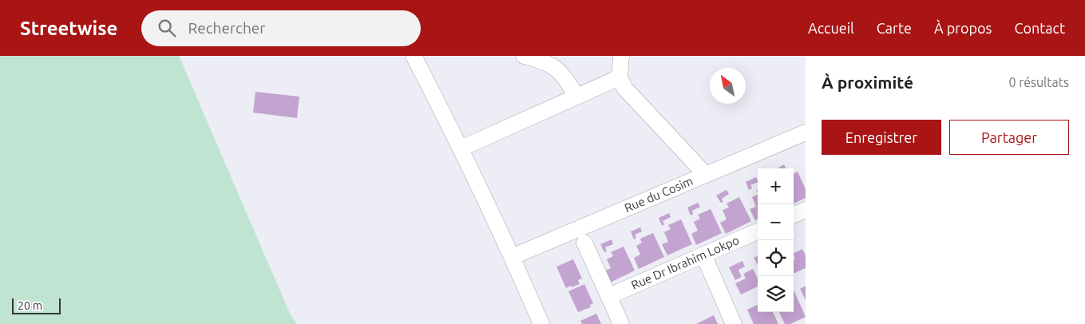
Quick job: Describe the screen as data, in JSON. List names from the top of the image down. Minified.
{"streets":{"street":["Rue du Cosim","Rue Dr Ibrahim Lokpo"]},"scale_bar":"20 m","north":"top left","page":{"header":"Streetwise","search":"Rechercher","nav":["Accueil","Carte","À propos","Contact"],"heading":["À proximité","0 résultats"],"buttons":["Enregistrer","Partager"],"map_buttons":["+","−"],"scale":"20 m"}}
